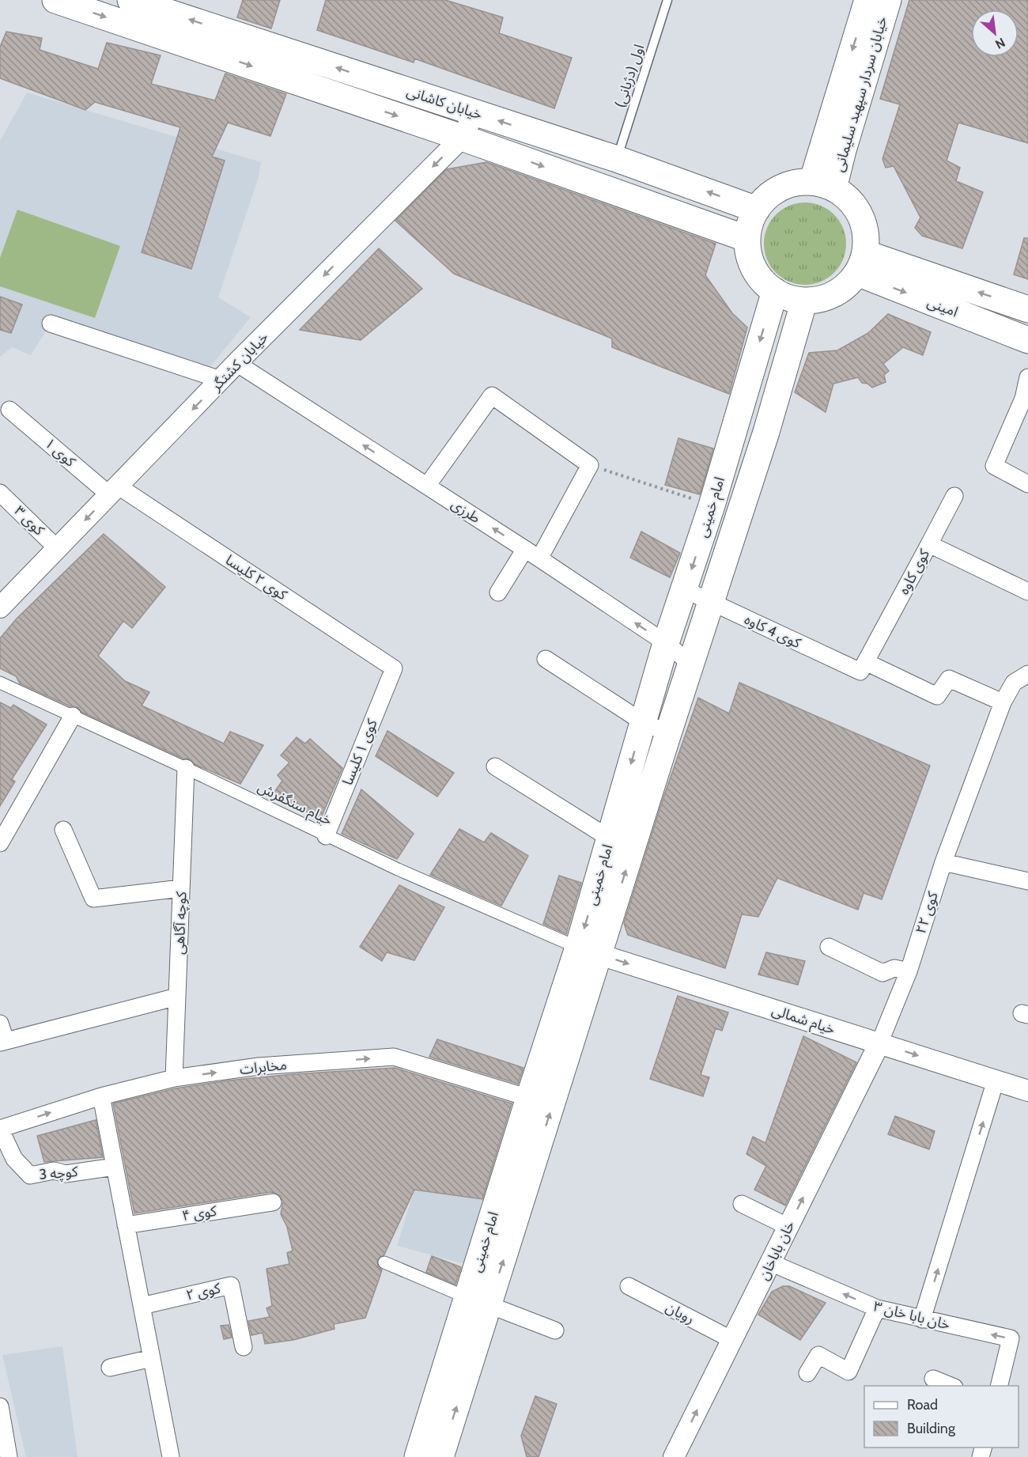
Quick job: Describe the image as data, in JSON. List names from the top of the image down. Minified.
{"streets":{"main road":["خیابان سردار سپهبد سلیمانی","خیابان کاشانی","امینی","امام خمینی"],"street":["خیابان کشتگر","کوی ۱","طرزی","کوی ۳","کوی کاوه","کوی ۲ کلیسا","کوی 4 کاوه","کوی ۱ کلیسا","خیام سنگفرش","کوی ۲۲","کوچه آگاهی","خیام شمالی","مخابرات","کوچه 3","کوی ۴","خان باباخان","کوی ۲","رویان","خان بابا خان ۳"],"lane":["اول (دژبانی)"]},"crossings":[["اول (دژبانی)","خیابان کاشانی"],["خیابان سردار سپهبد سلیمانی","خیابان کاشانی"],["خیابان سردار سپهبد سلیمانی","امینی"],["خیابان سردار سپهبد سلیمانی","امام خمینی"],["خیابان کاشانی","امینی"],["خیابان کاشانی","خیابان کشتگر"],["خیابان کاشانی","امام خمینی"],["امینی","امام خمینی"],["خیابان کشتگر","کوی ۱"],["خیابان کشتگر","طرزی"],["خیابان کشتگر","کوی ۳"],["خیابان کشتگر","کوی ۲ کلیسا"],["کوی ۱","کوی ۲ کلیسا"],["امام خمینی","طرزی"],["امام خمینی","کوی 4 کاوه"],["امام خمینی","خیام سنگفرش"],["امام خمینی","خیام شمالی"],["امام خمینی","مخابرات"],["کوی کاوه","کوی 4 کاوه"],["کوی ۲ کلیسا","کوی ۱ کلیسا"],["کوی 4 کاوه","کوی ۲۲"],["کوی ۱ کلیسا","خیام سنگفرش"],["خیام سنگفرش","کوچه آگاهی"],["خیام سنگفرش","خیام شمالی"],["کوی ۲۲","خیام شمالی"],["کوی ۲۲","خان باباخان"],["کوچه آگاهی","مخابرات"],["خیام شمالی","خان باباخان"],["مخابرات","کوچه 3"],["خان باباخان","رویان"],["خان باباخان","خان بابا خان ۳"]],"one_way":["خیابان کشتگر","طرزی","خیام شمالی","مخابرات","خان بابا خان ۳"],"legend":["Road","Building"],"north":"bottom right"}
